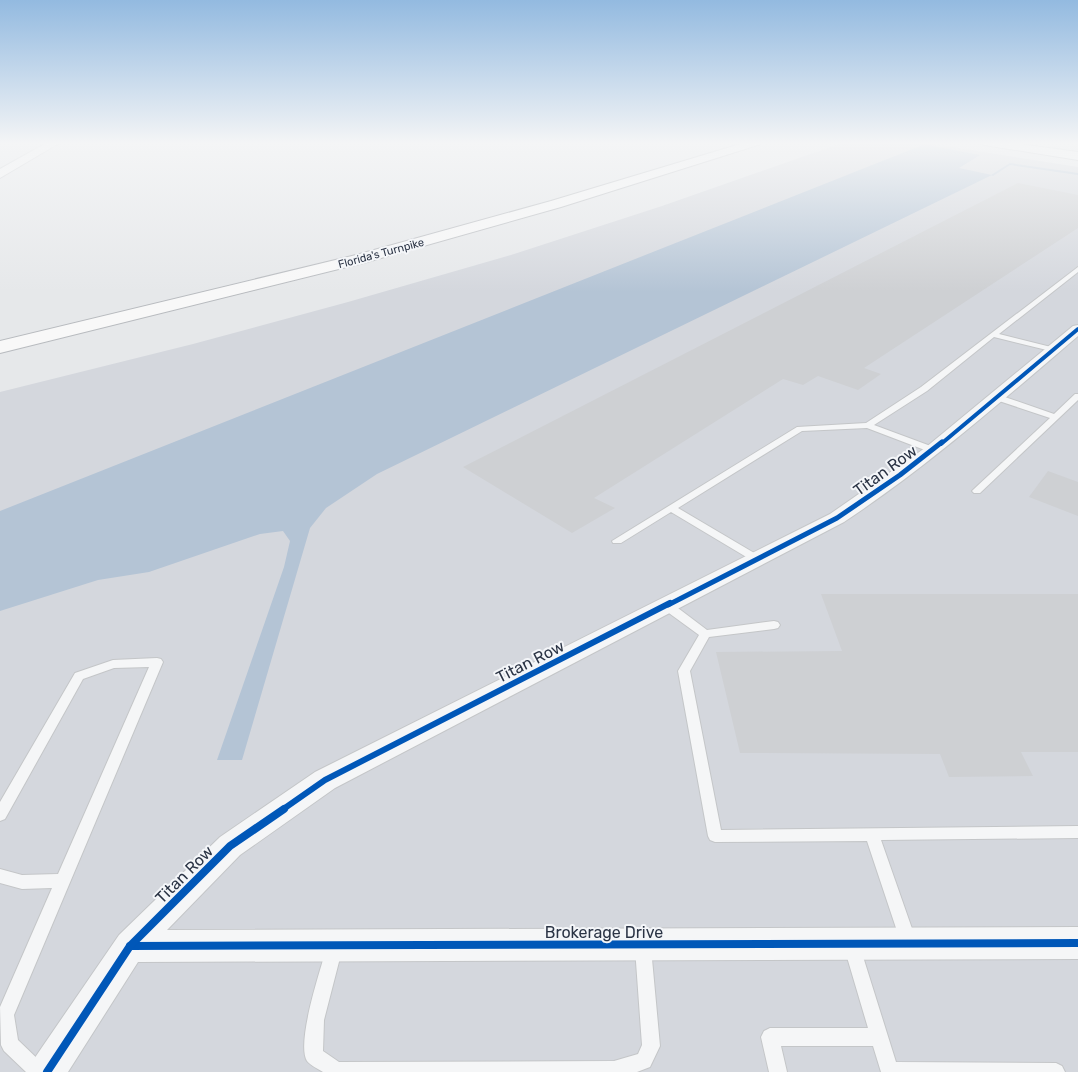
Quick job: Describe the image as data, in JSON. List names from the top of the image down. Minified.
{"streets":{"main road":["Florida's Turnpike"],"street":["Titan Row","Brokerage Drive"]},"crossings":[["Titan Row","Brokerage Drive"]]}
